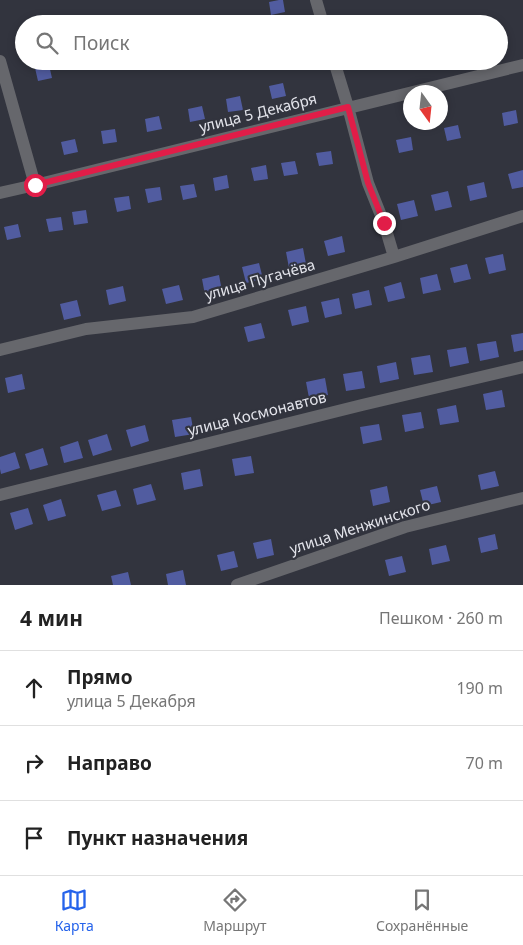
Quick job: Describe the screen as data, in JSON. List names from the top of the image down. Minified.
{"streets":{"street":["улица 5 Декабря","улица Пугачёва","улица Космонавтов","улица Менжинского"]},"north":"bottom","page":{"search":"Поиск","heading":["4 мин","Пешком · 260 m"],"list":[["Прямо","улица 5 Декабря","190 m"],["Направо","70 m"],"Пункт назначения"],"nav":["Карта","Маршрут","Сохранённые"]}}
